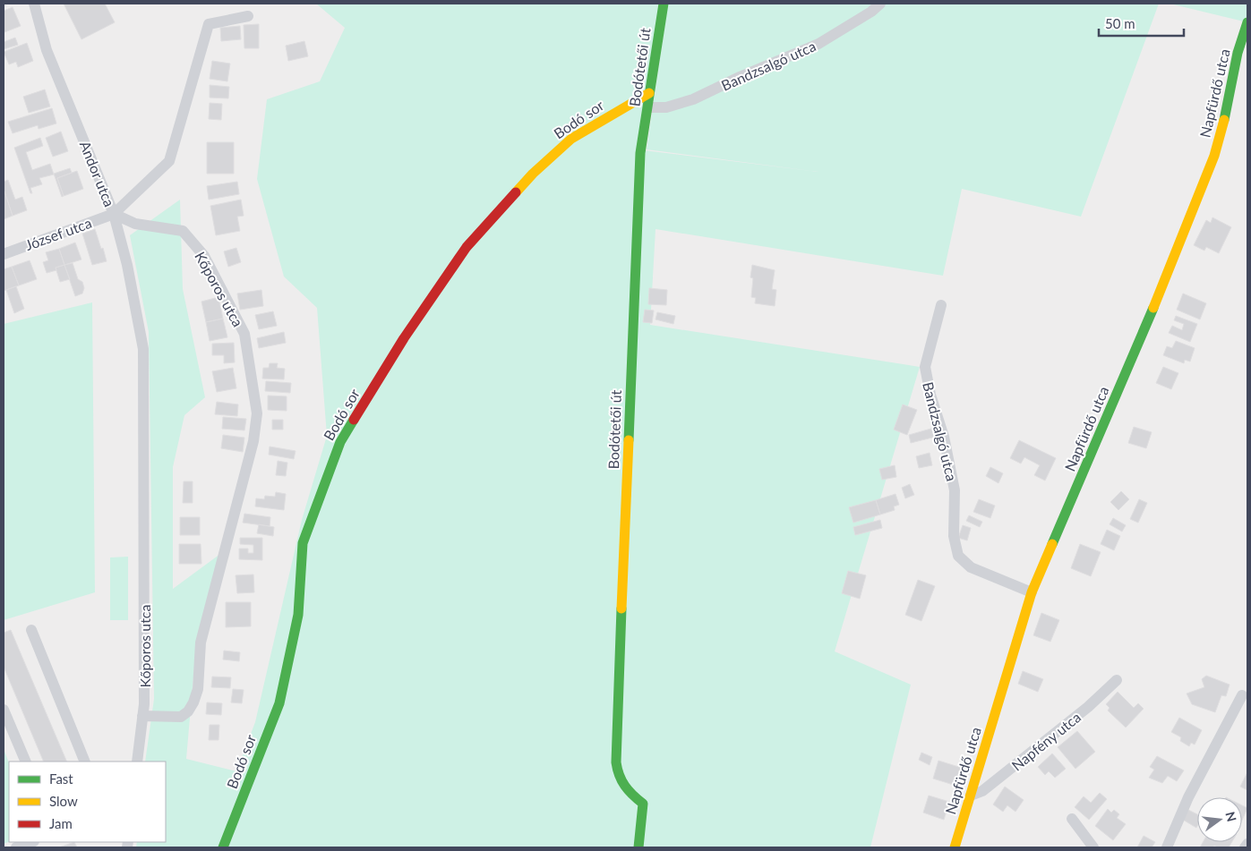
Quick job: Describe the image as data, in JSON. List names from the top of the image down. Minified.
{"streets":{"street":["Bandzsalgó utca","Bodótetői út","Napfürdő utca","Bodó sor","Andor utca","József utca","Kőporos utca","Napfény utca"]},"crossings":[["Bandzsalgó utca","Bodótetői út"],["Bandzsalgó utca","Napfürdő utca"],["Bodótetői út","Bodó sor"],["Napfürdő utca","Napfény utca"],["Andor utca","József utca"],["Andor utca","Kőporos utca"],["József utca","Kőporos utca"]],"legend":["Fast","Slow","Jam"],"scale_bar":"50 m","north":"right"}
